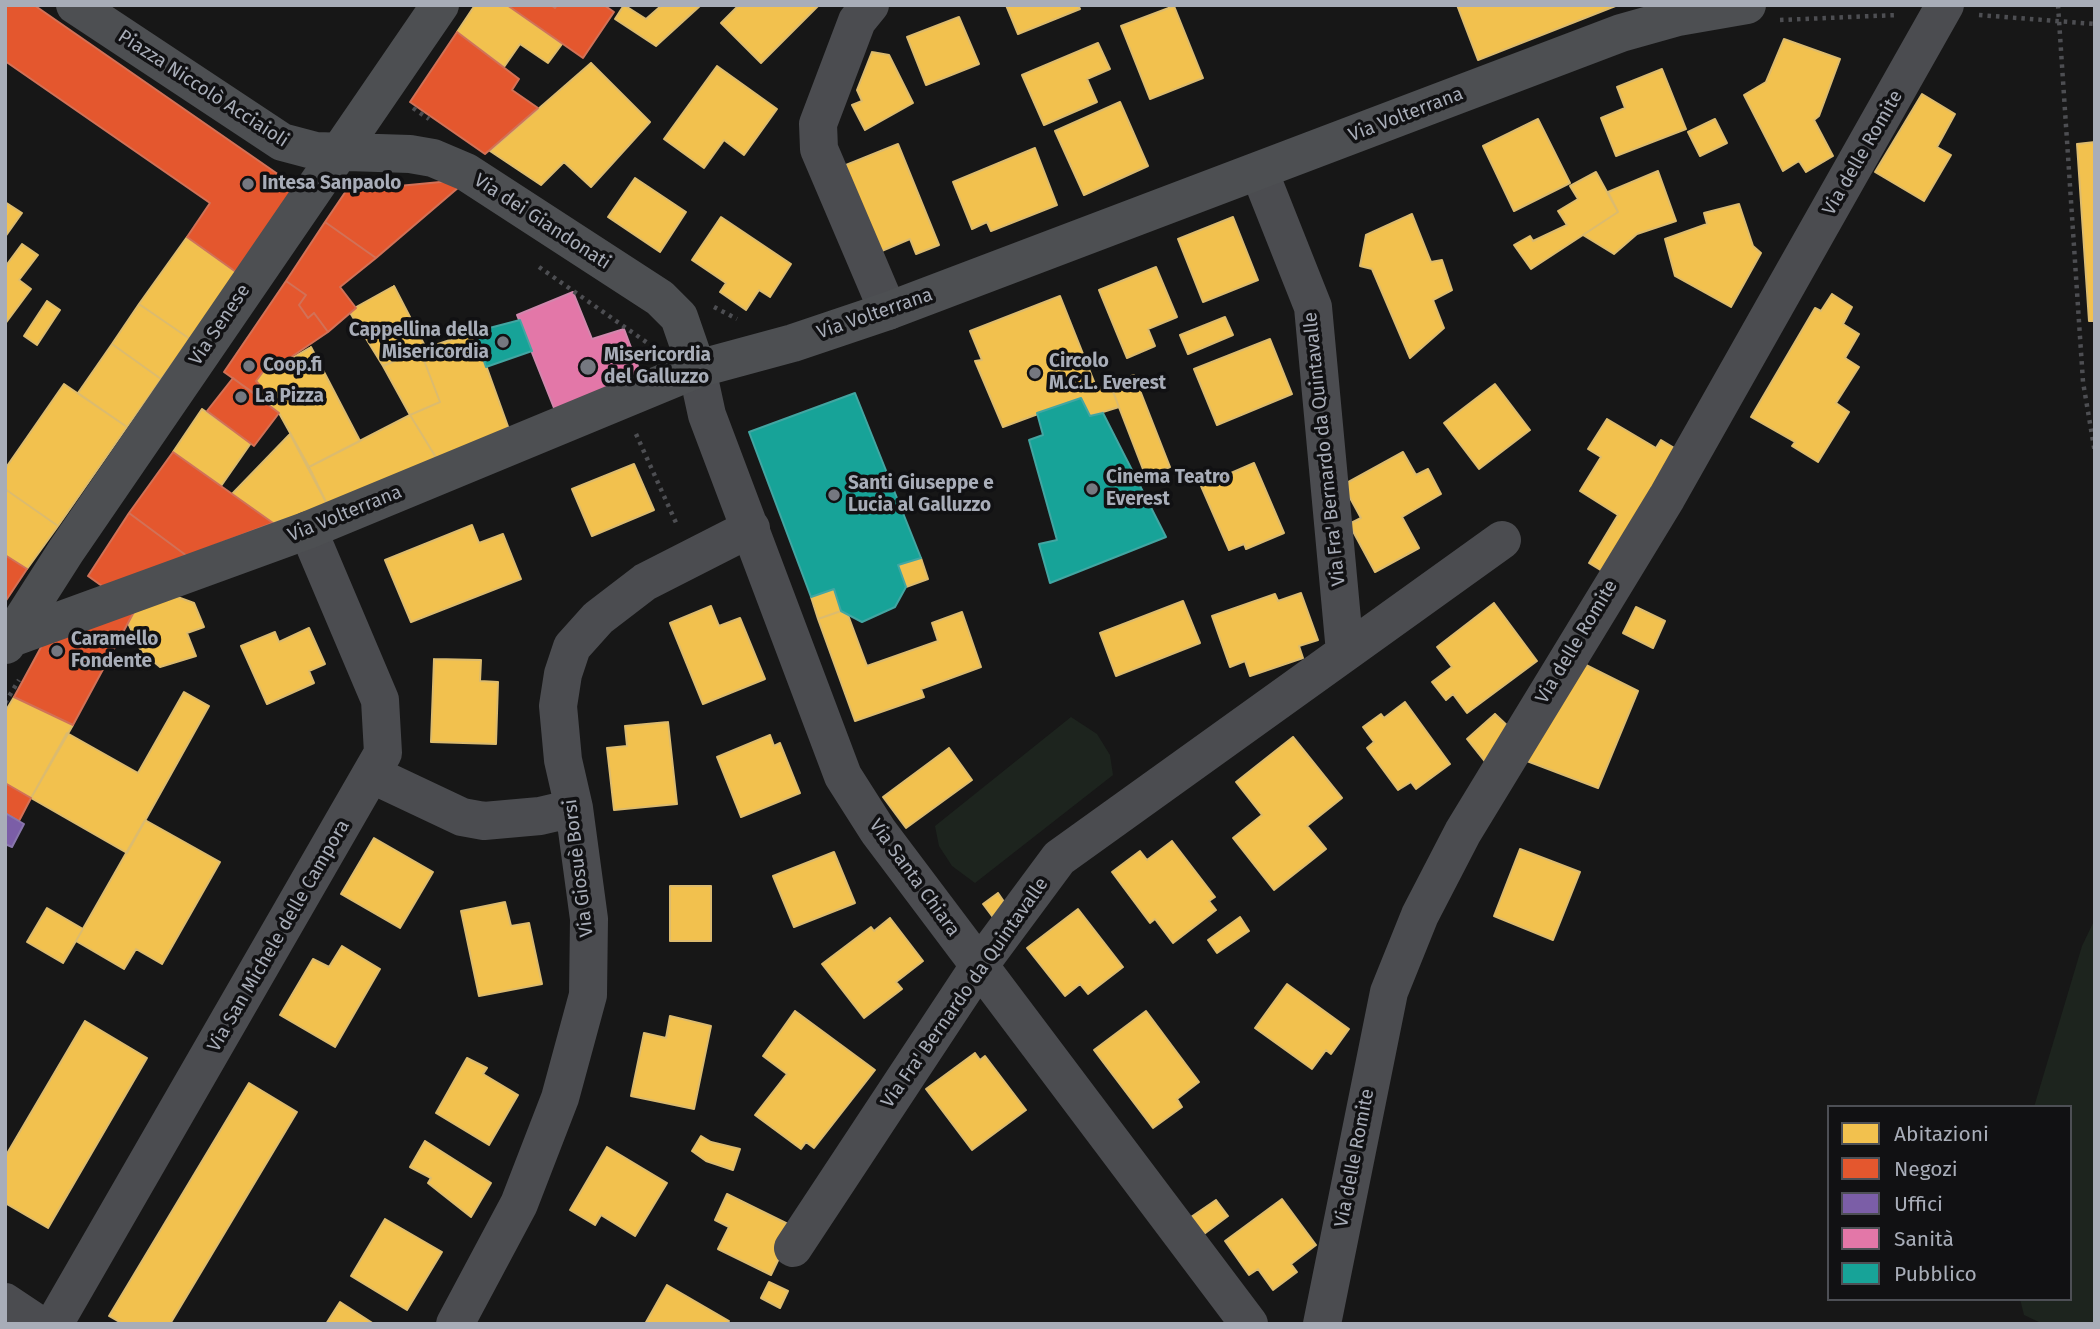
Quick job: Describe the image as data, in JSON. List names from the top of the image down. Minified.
{"streets":{"main road":["Piazza Niccolò Acciaioli","Via Volterrana","Via dei Giandonati","Via Senese"],"street":["Via delle Romite","Via Fra' Bernardo da Quintavalle","Via Giosuè Borsi","Via Santa Chiara","Via San Michele delle Campora"]},"crossings":[["Piazza Niccolò Acciaioli","Via dei Giandonati"],["Piazza Niccolò Acciaioli","Via Senese"],["Via Volterrana","Via dei Giandonati"],["Via Volterrana","Via Senese"],["Via Volterrana","Via Fra' Bernardo da Quintavalle"],["Via Volterrana","Via Santa Chiara"],["Via Volterrana","Via San Michele delle Campora"],["Via dei Giandonati","Via Senese"],["Via dei Giandonati","Via Santa Chiara"],["Via Fra' Bernardo da Quintavalle","Via Santa Chiara"],["Via Giosuè Borsi","Via Santa Chiara"]],"places":["Intesa Sanpaolo","Cappellina della Misericordia","Coop.fi","Misericordia del Galluzzo","Circolo M.C.L. Everest","La Pizza","Cinema Teatro Everest","Santi Giuseppe e Lucia al Galluzzo","Caramello Fondente"],"legend":["Abitazioni","Negozi","Uffici","Sanità","Pubblico"]}
